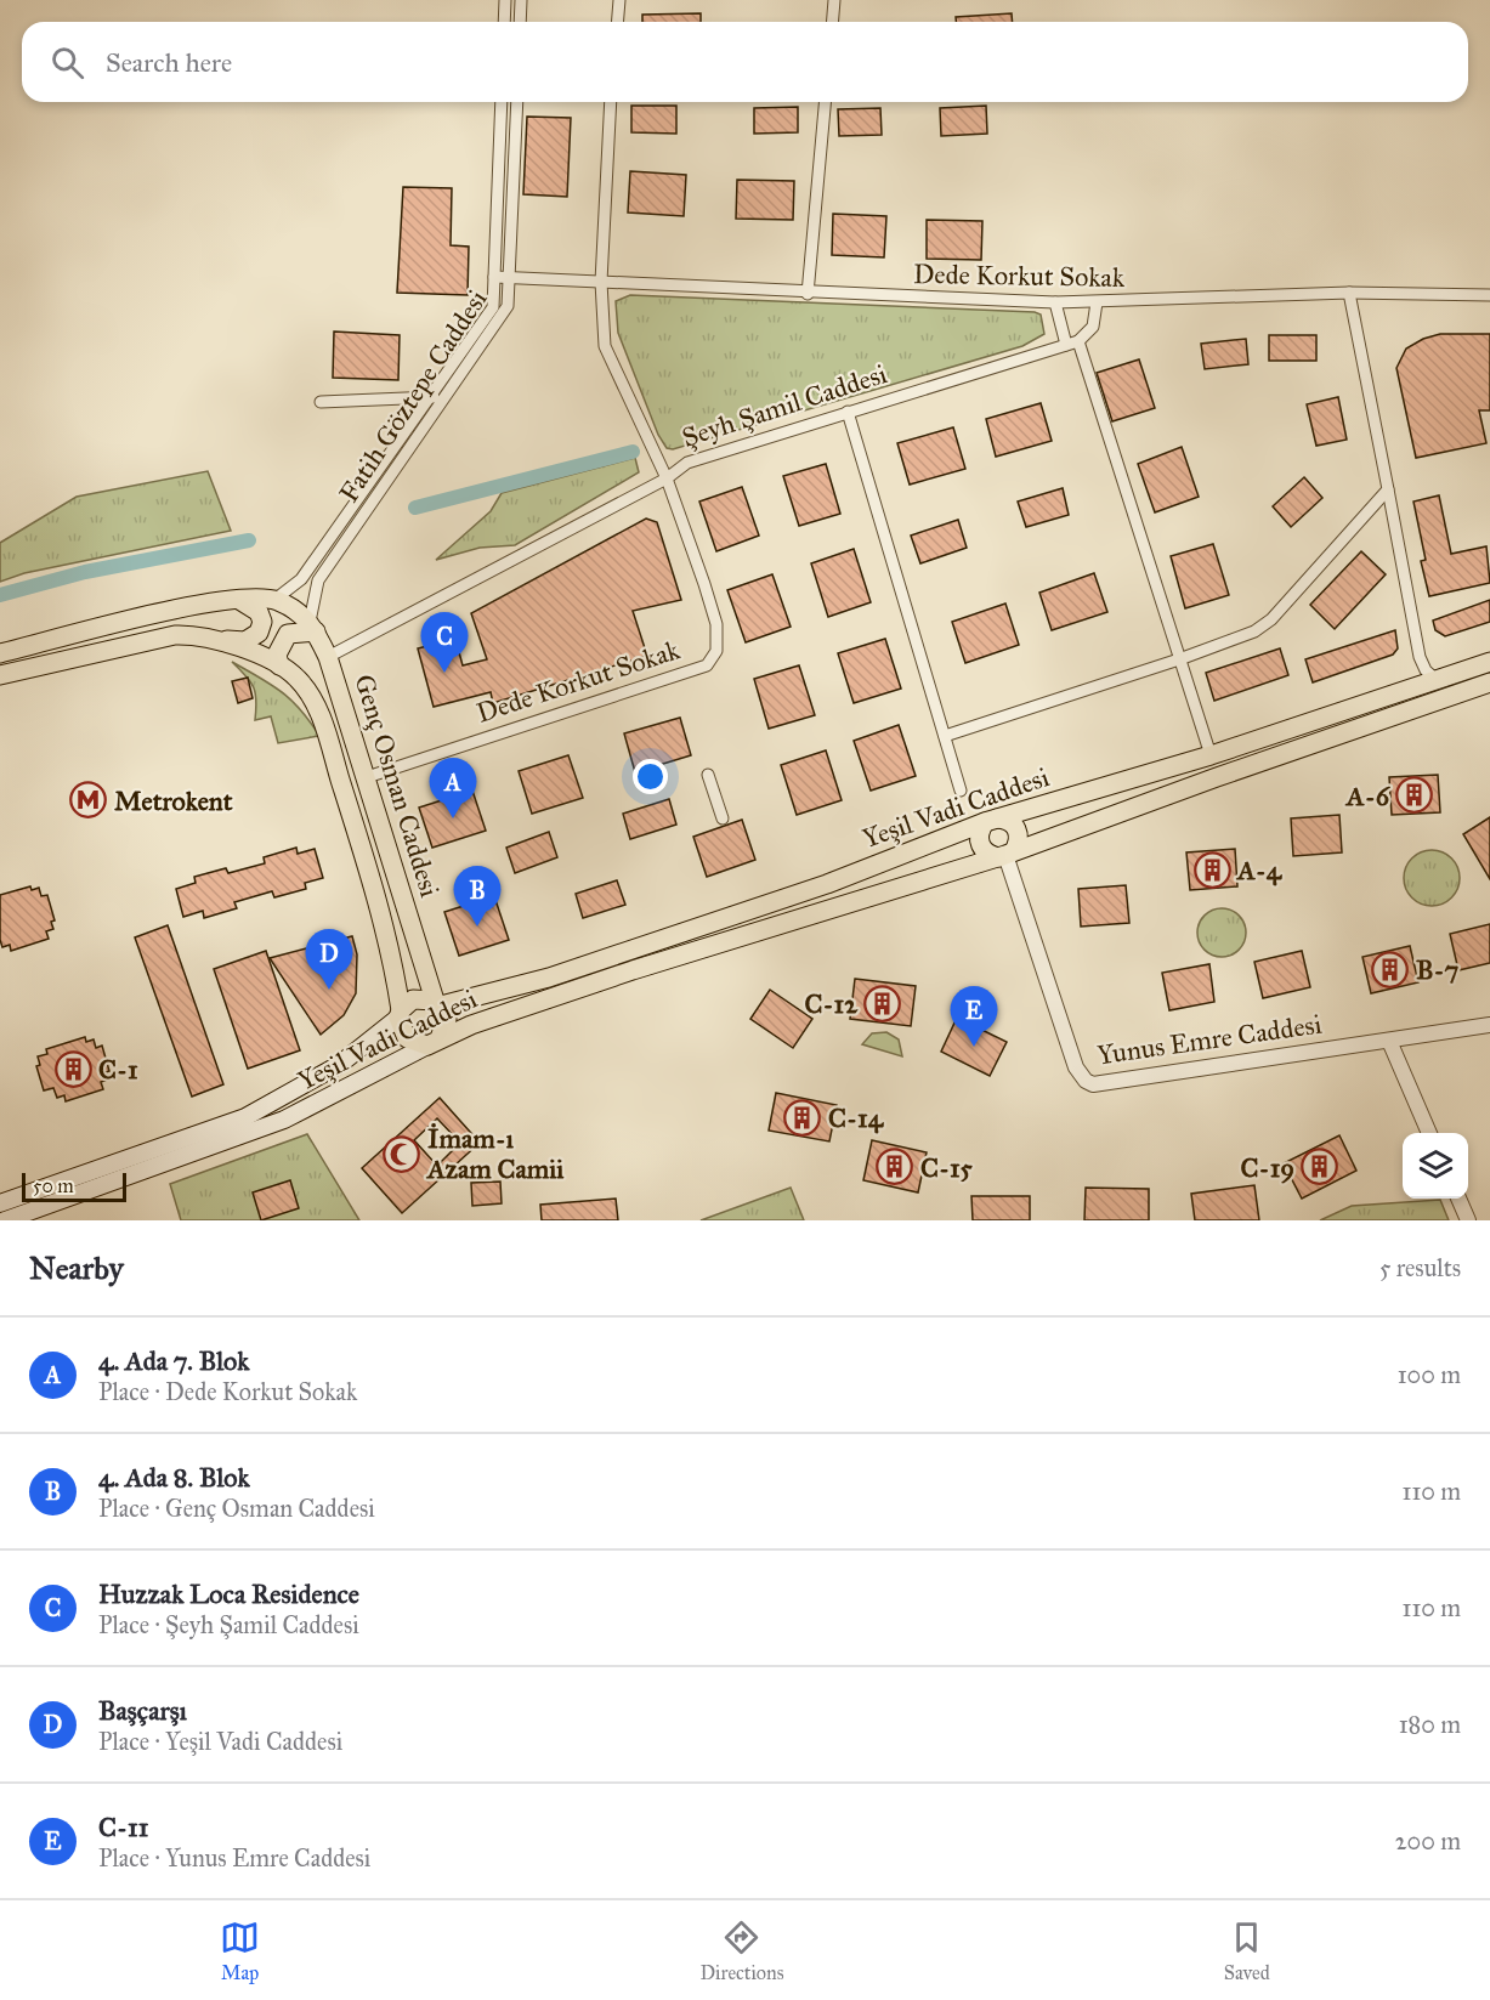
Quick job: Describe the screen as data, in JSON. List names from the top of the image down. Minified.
{"streets":{"main road":["Genç Osman Caddesi","Yeşil Vadi Caddesi"],"street":["Dede Korkut Sokak","Fatih Göztepe Caddesi","Şeyh Şamil Caddesi","Yunus Emre Caddesi"]},"crossings":[["Dede Korkut Sokak","Şeyh Şamil Caddesi"],["Dede Korkut Sokak","Genç Osman Caddesi"],["Fatih Göztepe Caddesi","Genç Osman Caddesi"],["Şeyh Şamil Caddesi","Genç Osman Caddesi"],["Genç Osman Caddesi","Yeşil Vadi Caddesi"],["Yeşil Vadi Caddesi","Yunus Emre Caddesi"]],"places":{"building":["A-6","A-4","B-7","C-12","C-1","C-14","C-15","C-19"],"metro station":["Metrokent"],"mosque":["İmam-ı Azam Camii"]},"scale_bar":"50 m","page":{"search":"Search here","pins":["C","A","B","D","E"],"scale":"50 m","heading":["Nearby","5 results"],"list":[{"mark":"A","name":"4. Ada 7. Blok","note":"Place · Dede Korkut Sokak","value":"100 m"},{"mark":"B","name":"4. Ada 8. Blok","note":"Place · Genç Osman Caddesi","value":"110 m"},{"mark":"C","name":"Huzzak Loca Residence","note":"Place · Şeyh Şamil Caddesi","value":"110 m"},{"mark":"D","name":"Başçarşı","note":"Place · Yeşil Vadi Caddesi","value":"180 m"},{"mark":"E","name":"C-11","note":"Place · Yunus Emre Caddesi","value":"200 m"}],"nav":["Map","Directions","Saved"]}}
